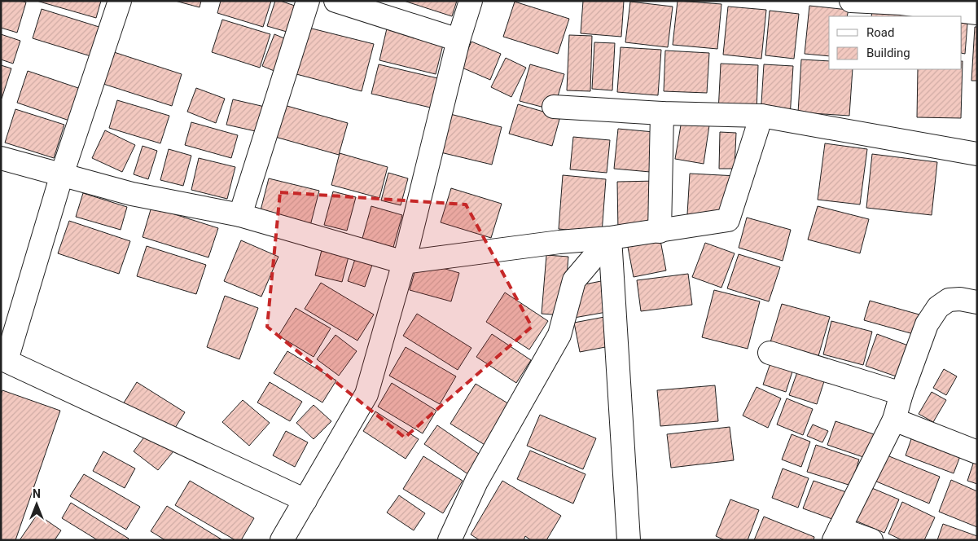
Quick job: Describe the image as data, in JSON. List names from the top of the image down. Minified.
{"legend":["Road","Building"],"north":"top"}
